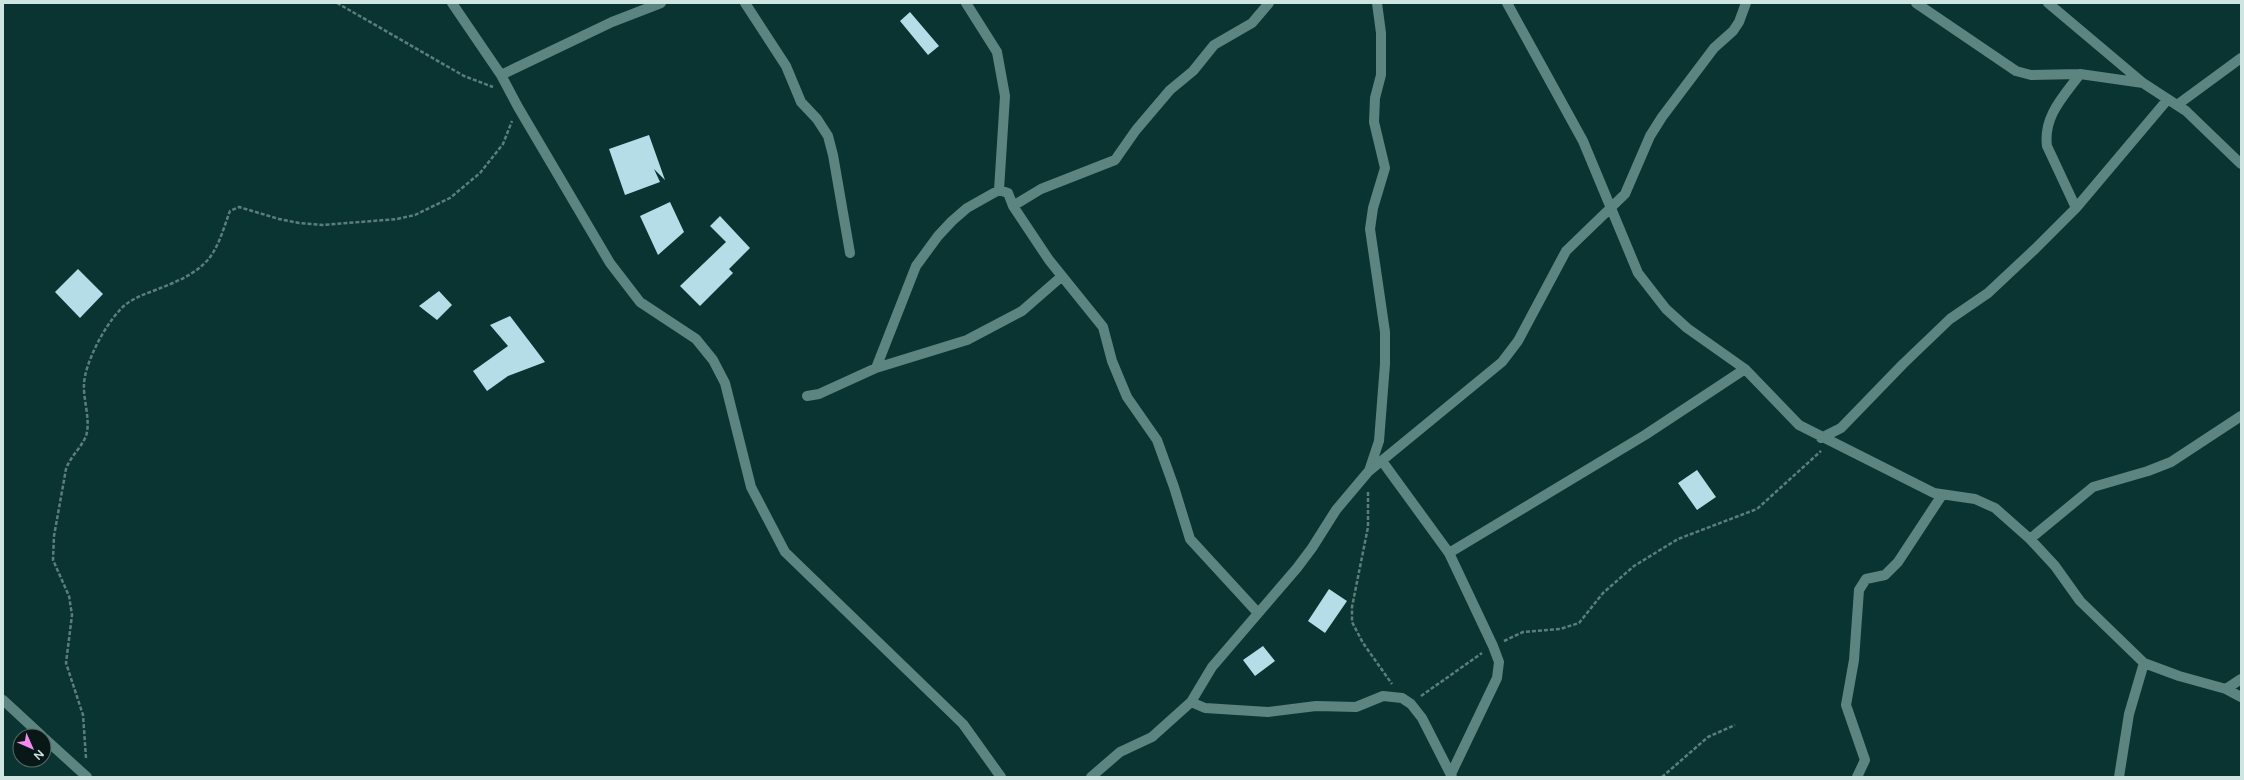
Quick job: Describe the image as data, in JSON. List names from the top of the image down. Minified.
{"north":"bottom right"}
